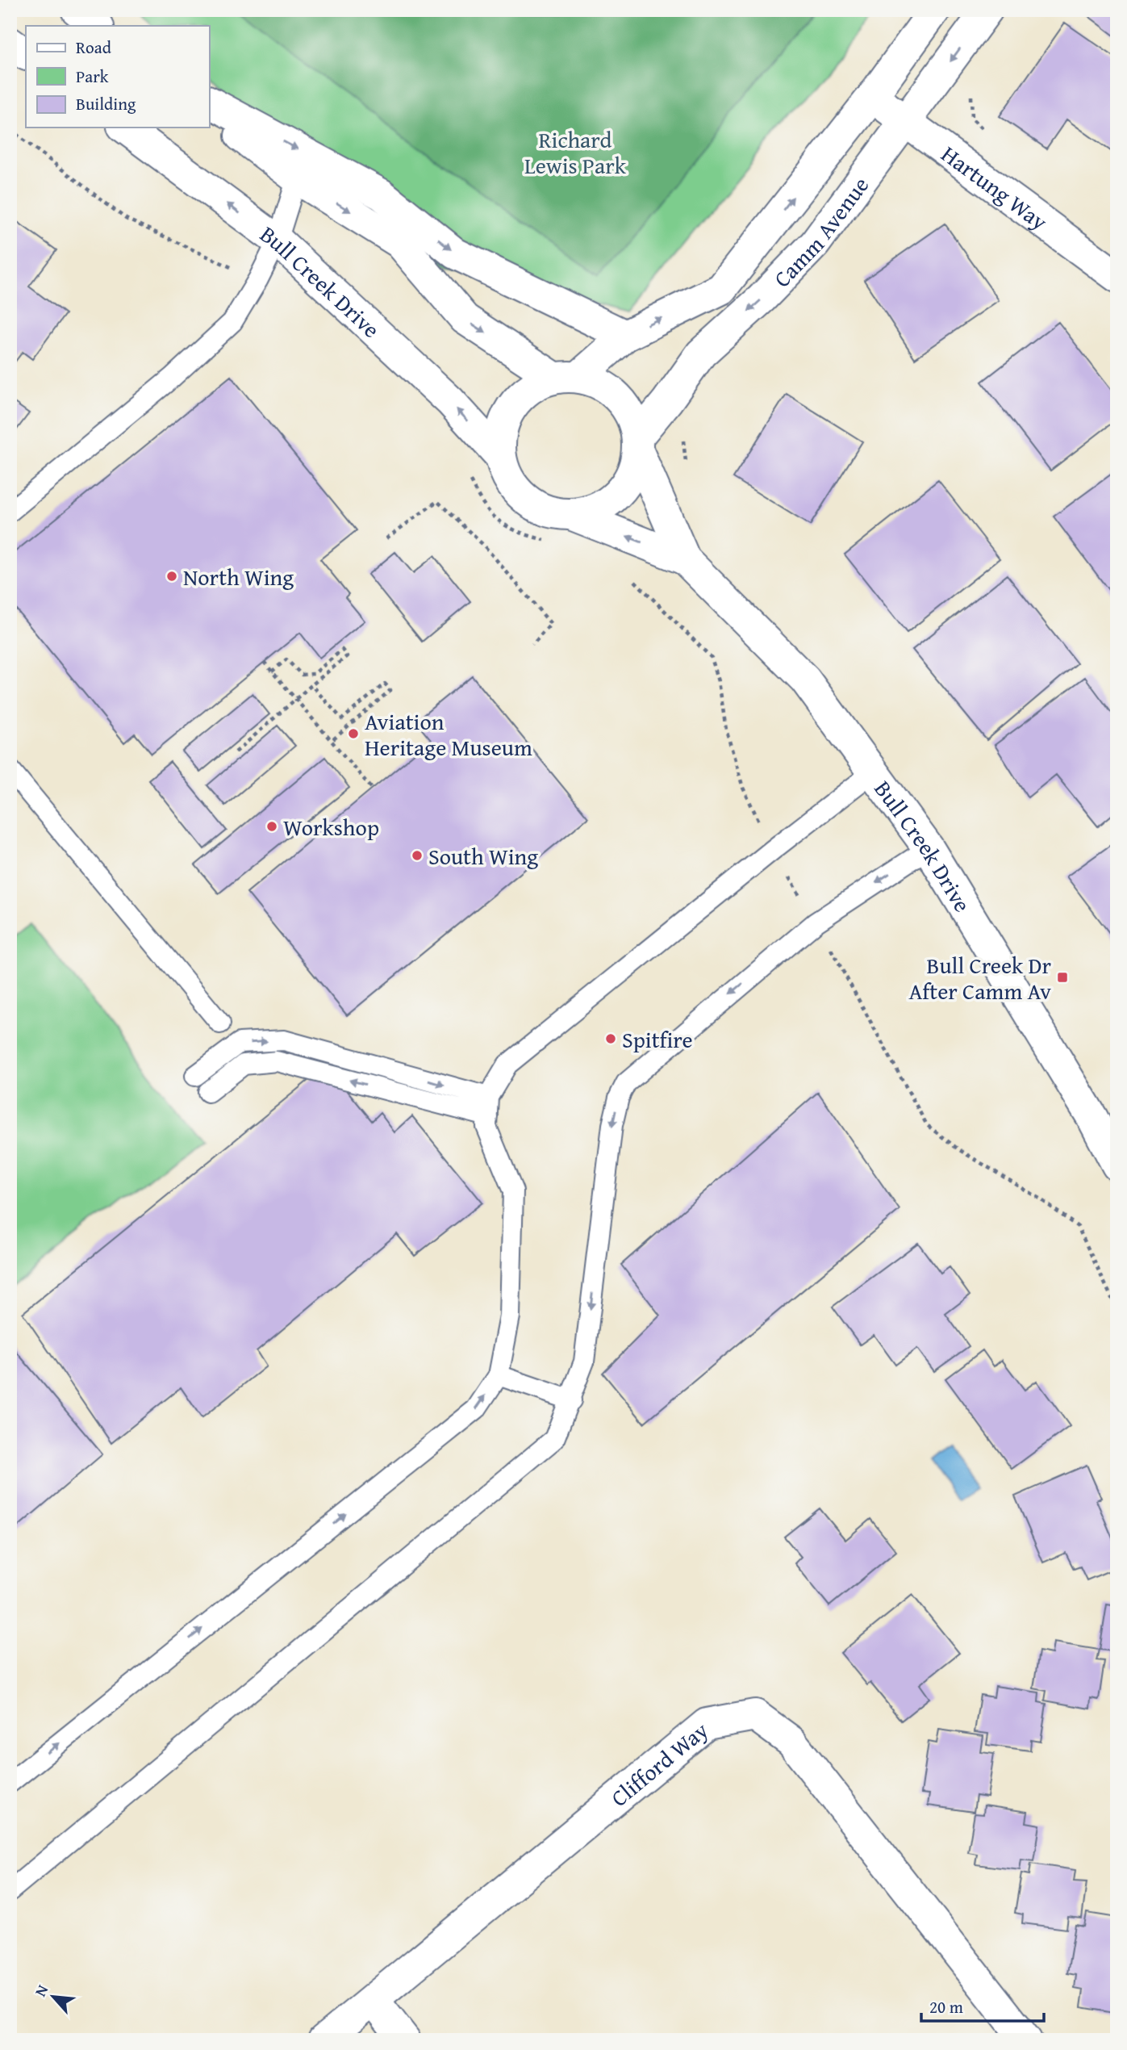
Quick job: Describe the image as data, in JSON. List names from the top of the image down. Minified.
{"streets":{"main road":["Hartung Way","Camm Avenue","Bull Creek Drive","Clifford Way"]},"crossings":[["Hartung Way","Camm Avenue"],["Camm Avenue","Bull Creek Drive"]],"parks":["Richard Lewis Park"],"places":{"other":["North Wing","Aviation Heritage Museum","Workshop","South Wing","Spitfire"],"transit":["Bull Creek Dr After Camm Av"]},"legend":["Road","Park","Building"],"scale_bar":"20 m","north":"top left"}
